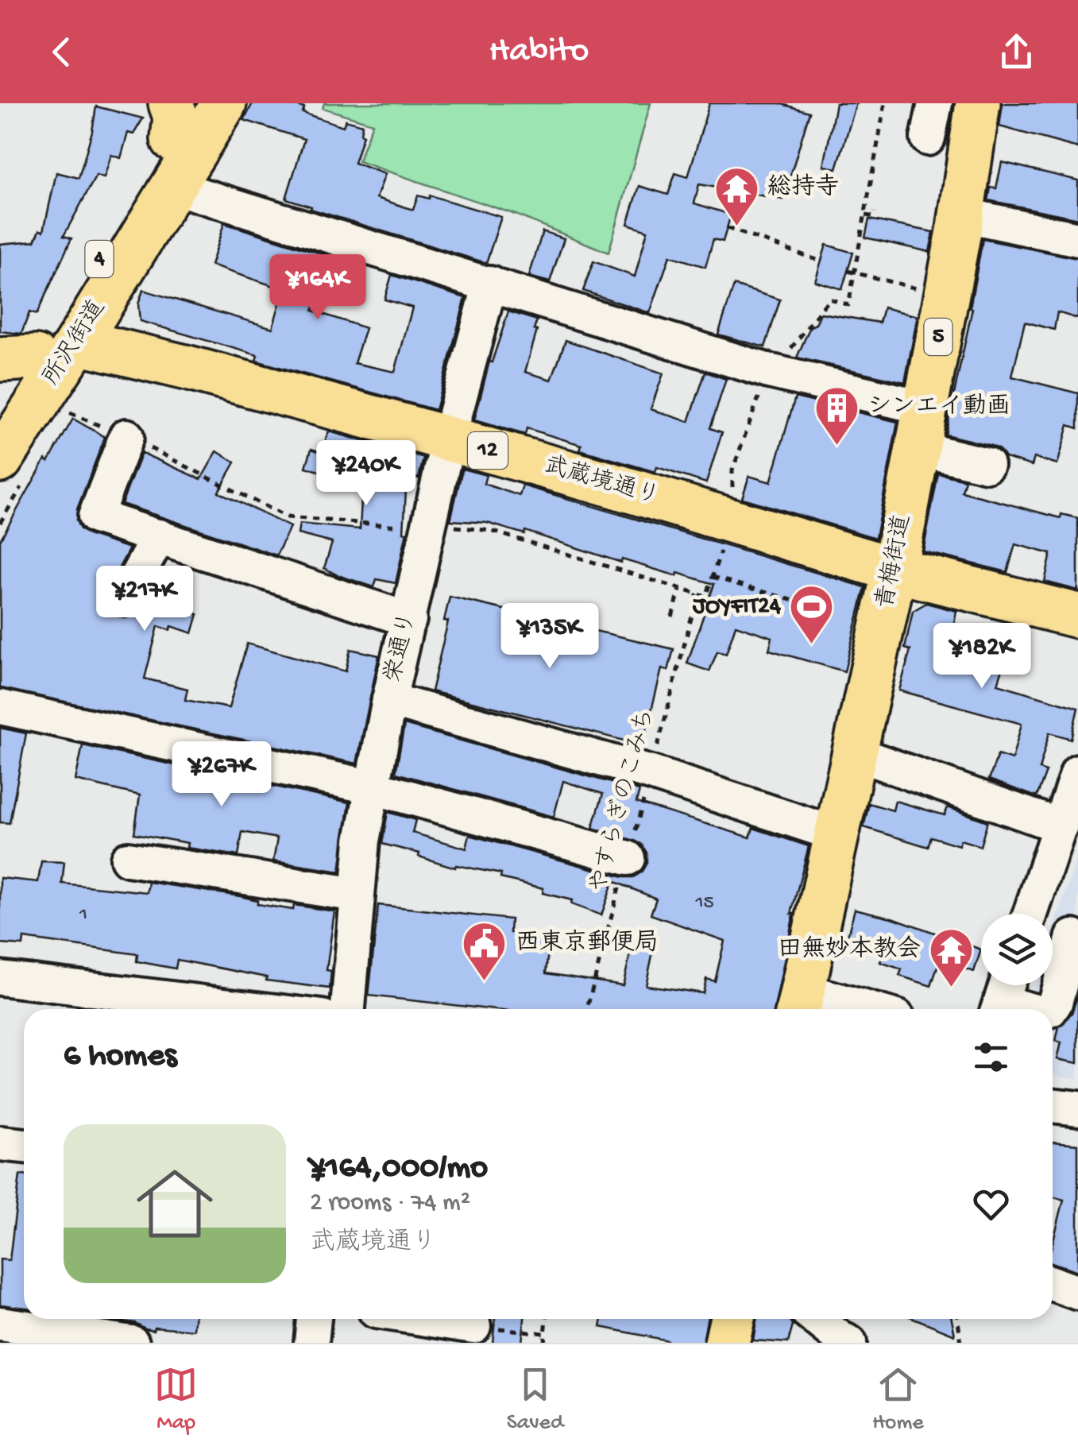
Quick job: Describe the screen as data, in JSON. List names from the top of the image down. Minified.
{"streets":{"main road":["4","5","所沢街道","12","武蔵境通り","青梅街道"],"street":["栄通り"],"path":["やすらぎのこみち"]},"crossings":[["所沢街道","武蔵境通り"],["武蔵境通り","青梅街道"],["武蔵境通り","栄通り"]],"places":{"temple":["総持寺","田無妙本教会"],"building":["シンエイ動画"],"sports":["JOYFIT24"],"public building":["西東京郵便局"]},"house_numbers":["15","1"],"page":{"header":"Habito","price":["¥164K","¥240K","¥217K","¥135K","¥182K","¥267K"],"heading":"6 homes","list":[{"name":"¥164,000/mo","note":"2 rooms · 74 m² · 武蔵境通り"}],"tabs":["Map","Saved","Home"]}}
